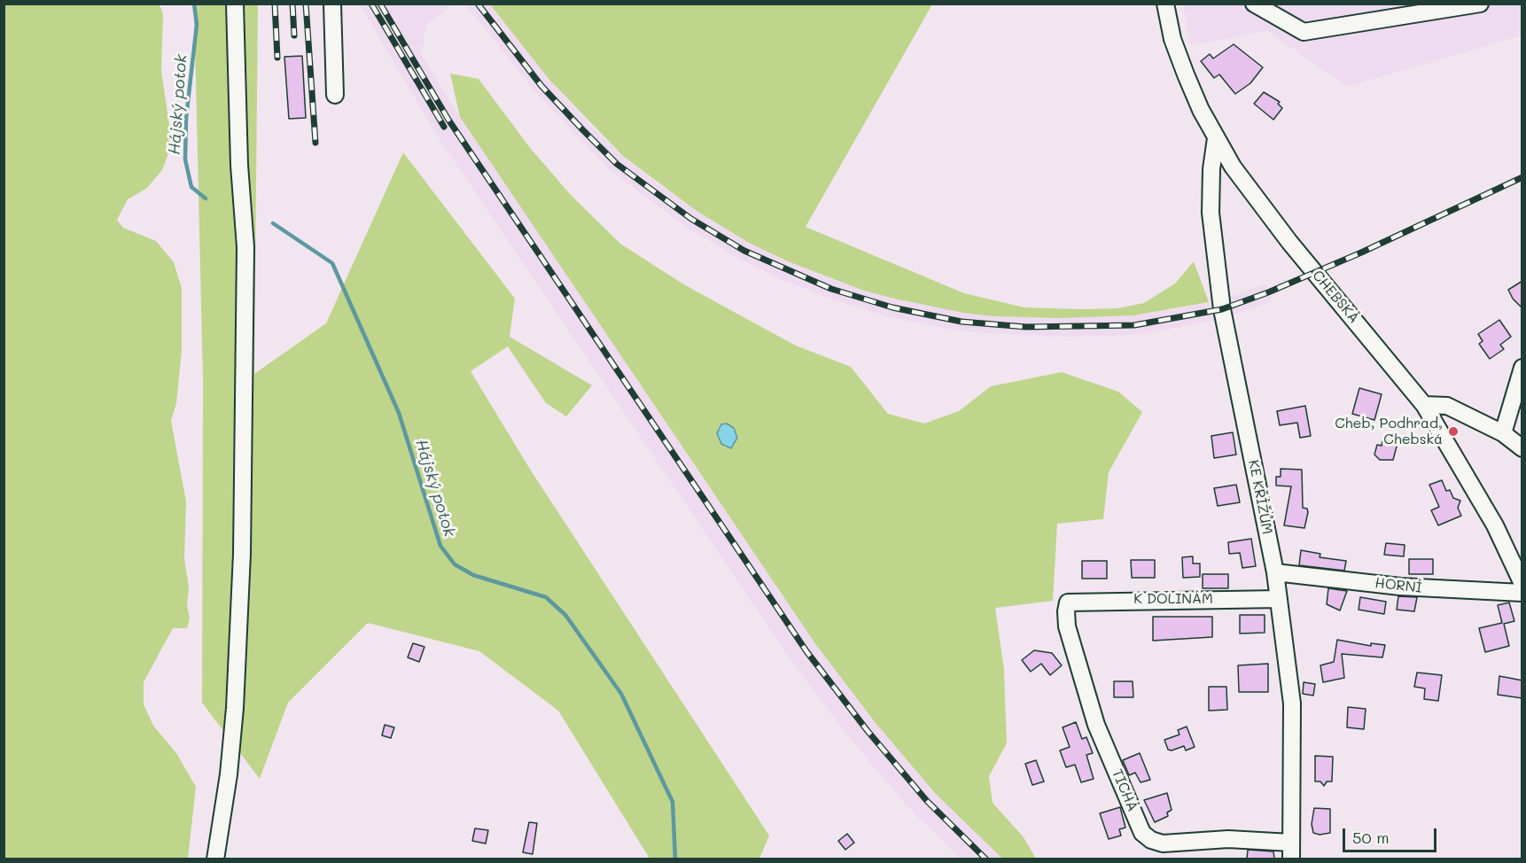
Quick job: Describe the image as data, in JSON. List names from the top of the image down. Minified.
{"streets":{"street":["CHEBSKÁ","KE KŘÍŽŮM","HORNÍ","K DOLINÁM","TICHÁ"]},"crossings":[["CHEBSKÁ","KE KŘÍŽŮM"],["KE KŘÍŽŮM","HORNÍ"],["KE KŘÍŽŮM","K DOLINÁM"],["KE KŘÍŽŮM","TICHÁ"],["K DOLINÁM","TICHÁ"]],"water":["Hájský potok"],"places":["Cheb, Podhrad, Chebská"],"scale_bar":"50 m"}
